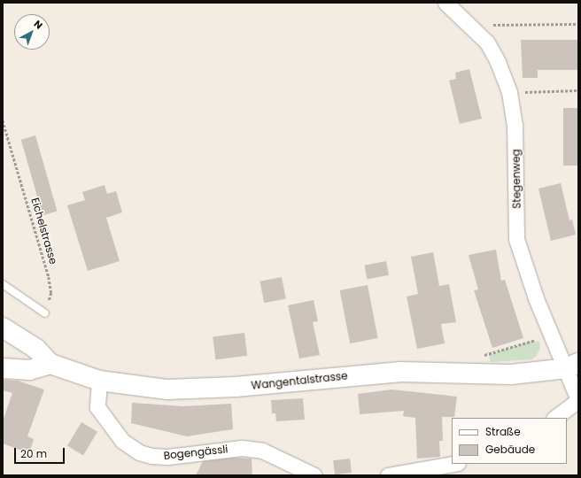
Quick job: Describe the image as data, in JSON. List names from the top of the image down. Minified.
{"streets":{"street":["Stegenweg","Wangentalstrasse","Bogengässli"],"path":["Eichelstrasse"]},"crossings":[["Stegenweg","Wangentalstrasse"],["Wangentalstrasse","Bogengässli"]],"legend":["Straße","Gebäude"],"scale_bar":"20 m","north":"top right"}
